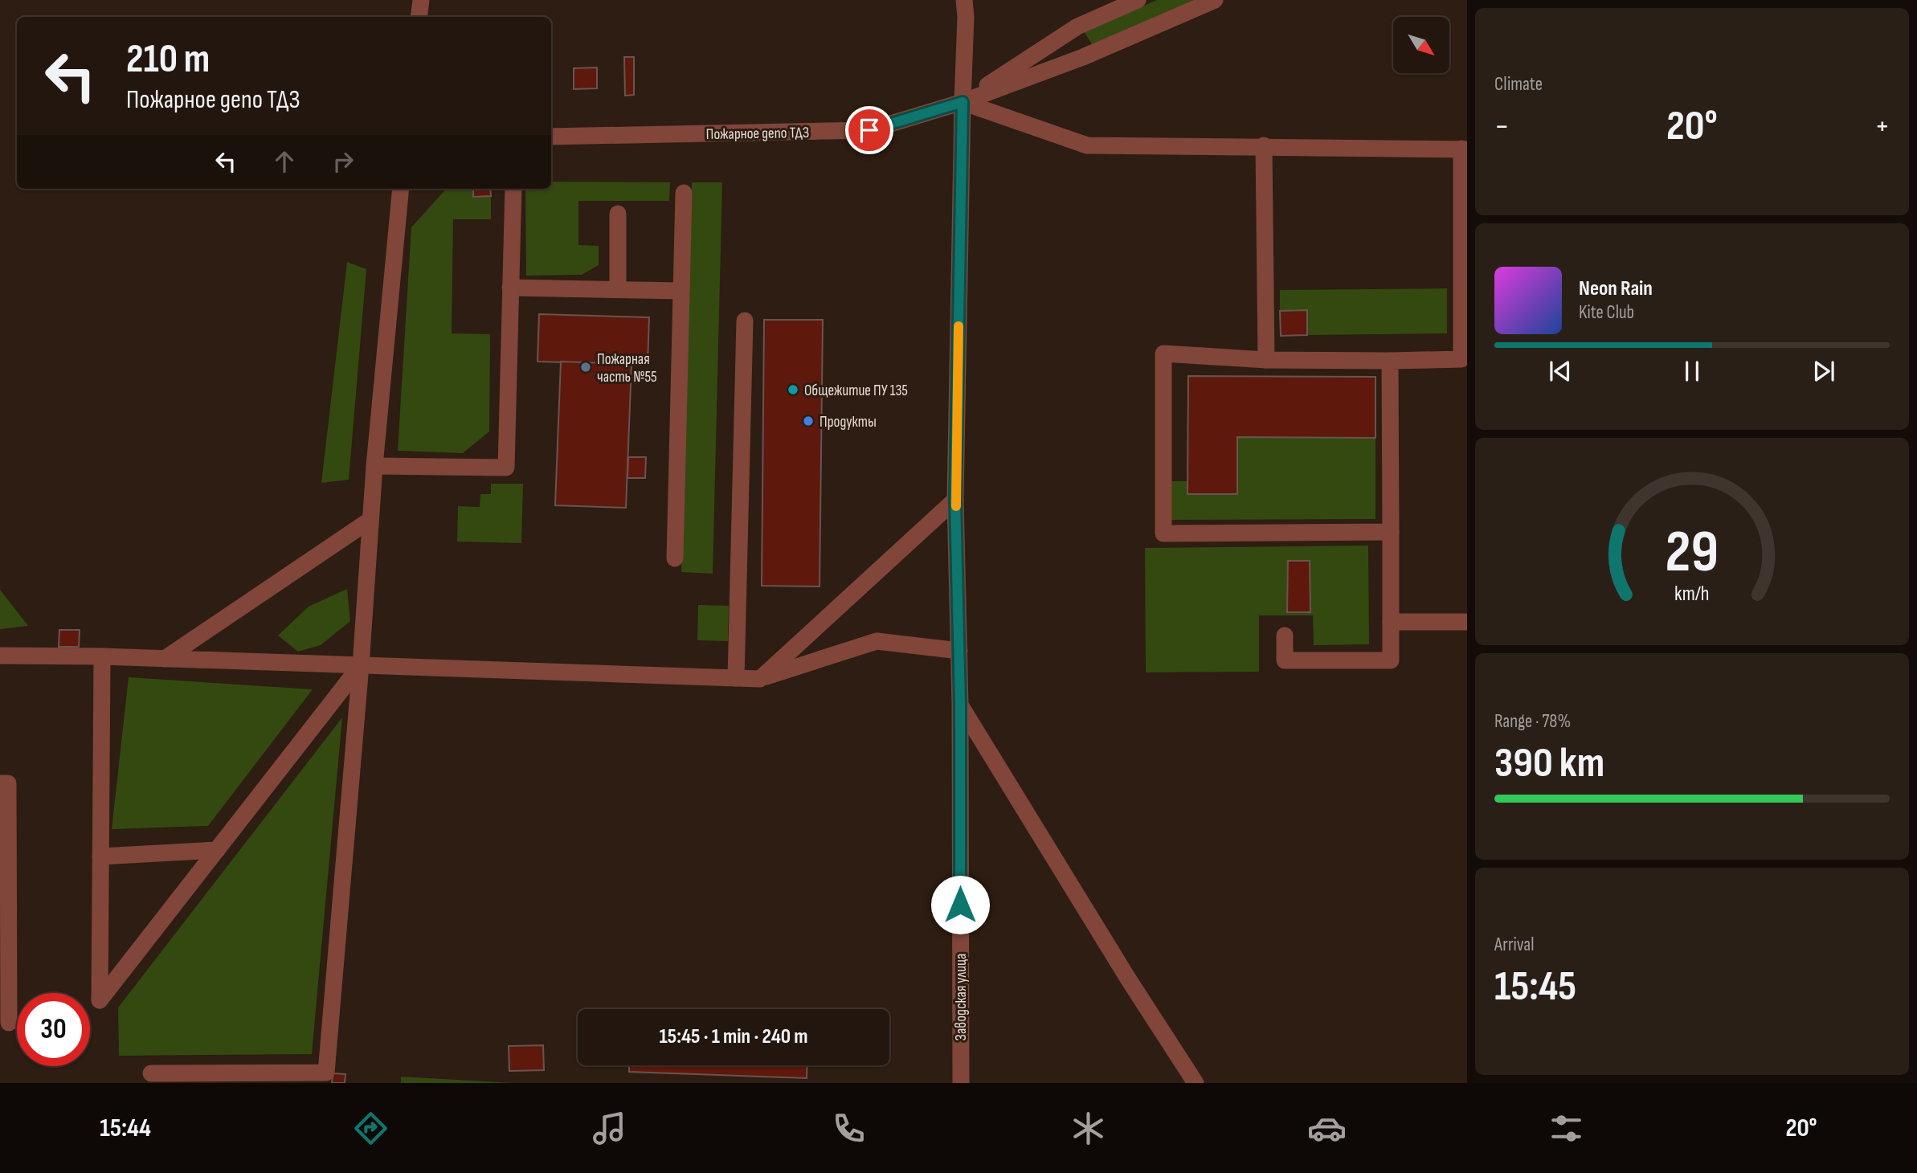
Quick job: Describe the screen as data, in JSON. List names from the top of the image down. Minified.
{"streets":{"street":["Пожарное депо ТДЗ","Заводская улица"]},"crossings":[["Пожарное депо ТДЗ","Заводская улица"]],"places":["Пожарная часть №55","Общежитие ПУ 135","Продукты"],"north":"bottom right","page":{"tile":["Climate",["Range · 78%","390 km"],["Arrival","15:45"]],"turn":["210 m","Пожарное депо ТДЗ"],"heat":["−","20°","+"],"song":["Neon Rain","Kite Club"],"limit":"30","trip":"15:45 · 1 min · 240 m","tabs":["15:44","20°"],"gauge":["29","km/h"]}}
